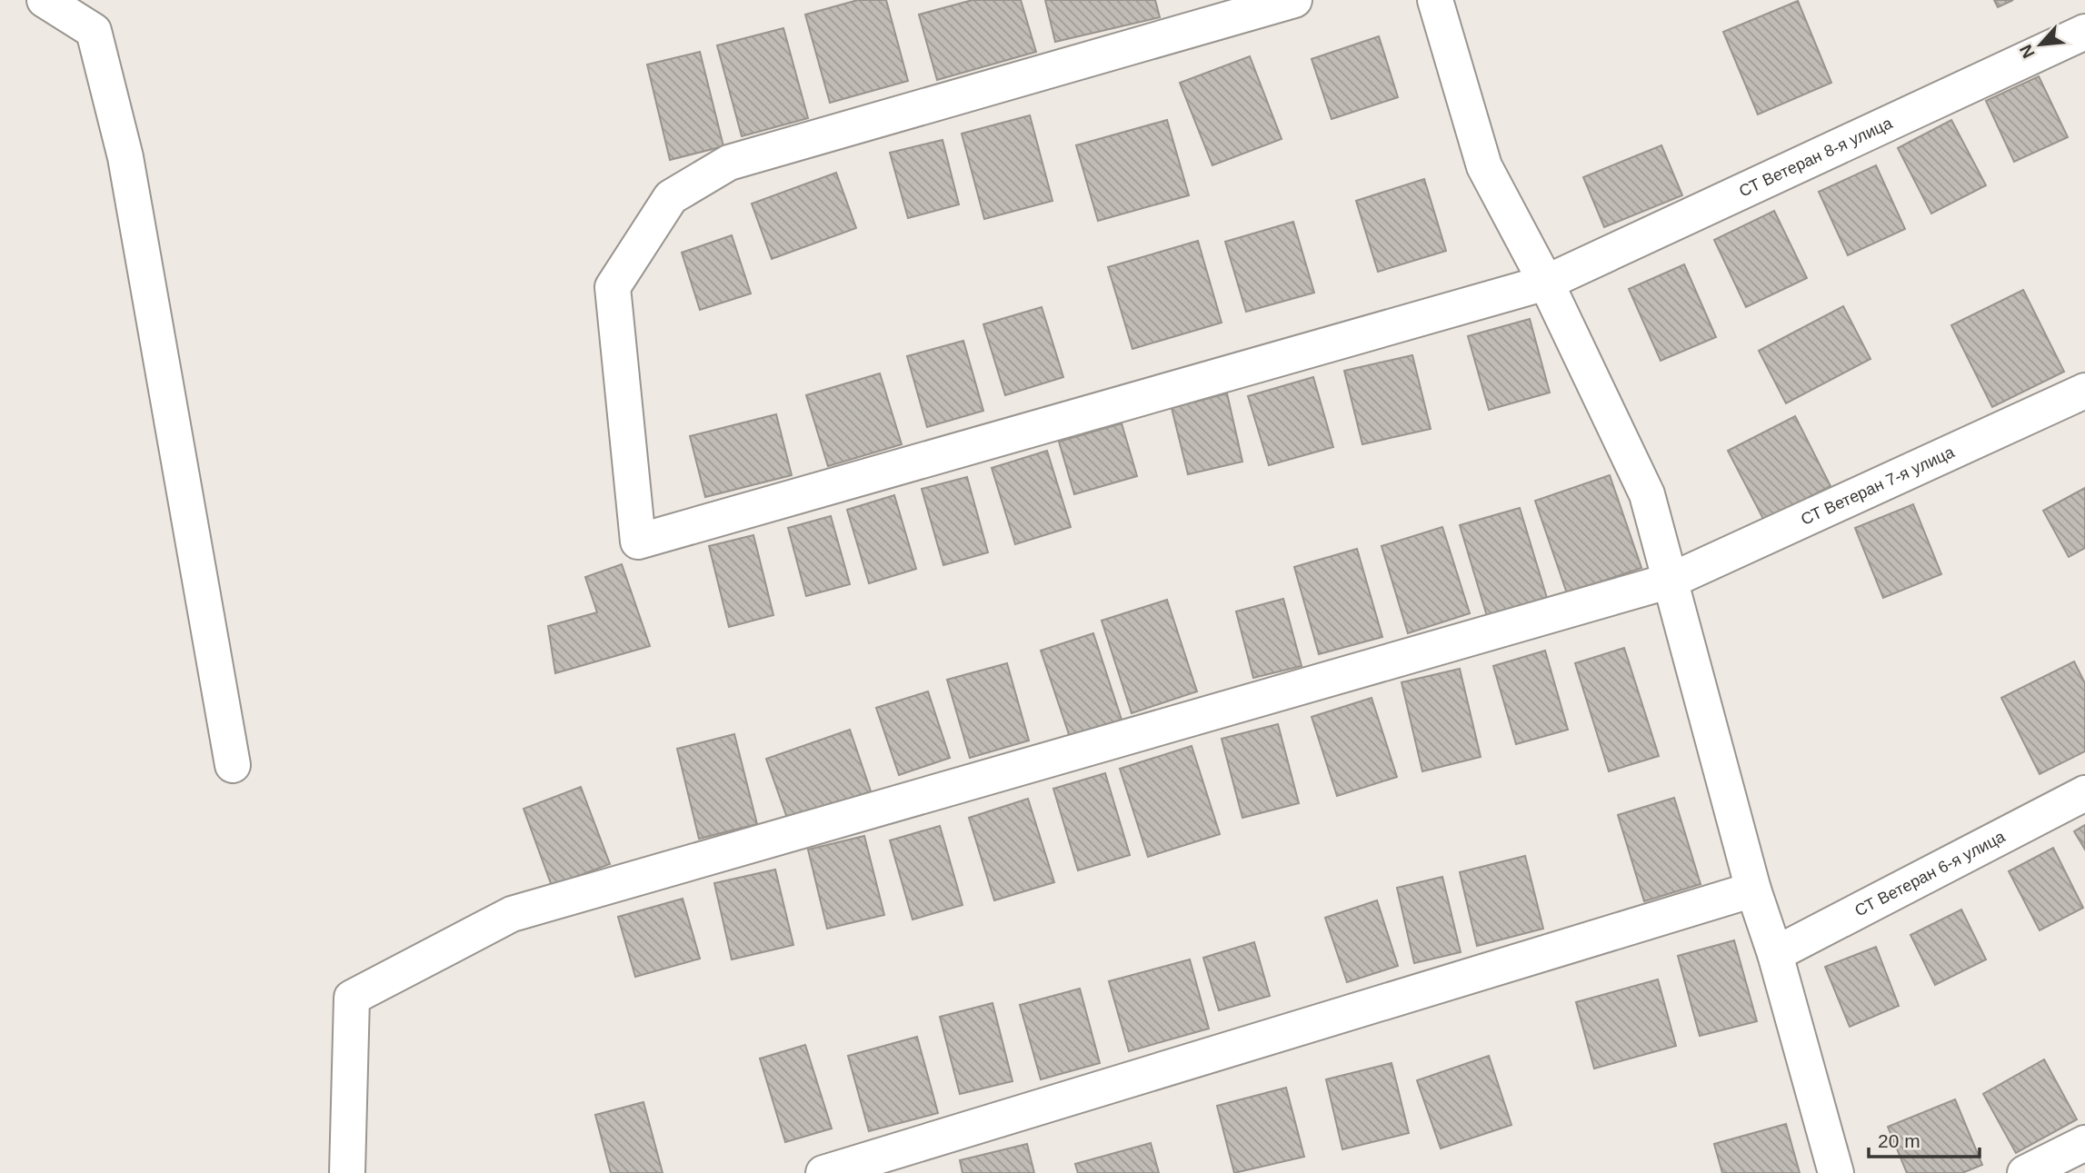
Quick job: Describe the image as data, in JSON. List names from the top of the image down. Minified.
{"streets":{"street":["СТ Ветеран 8-я улица","СТ Ветеран 7-я улица","СТ Ветеран 6-я улица"]},"scale_bar":"20 m","north":"bottom left"}
